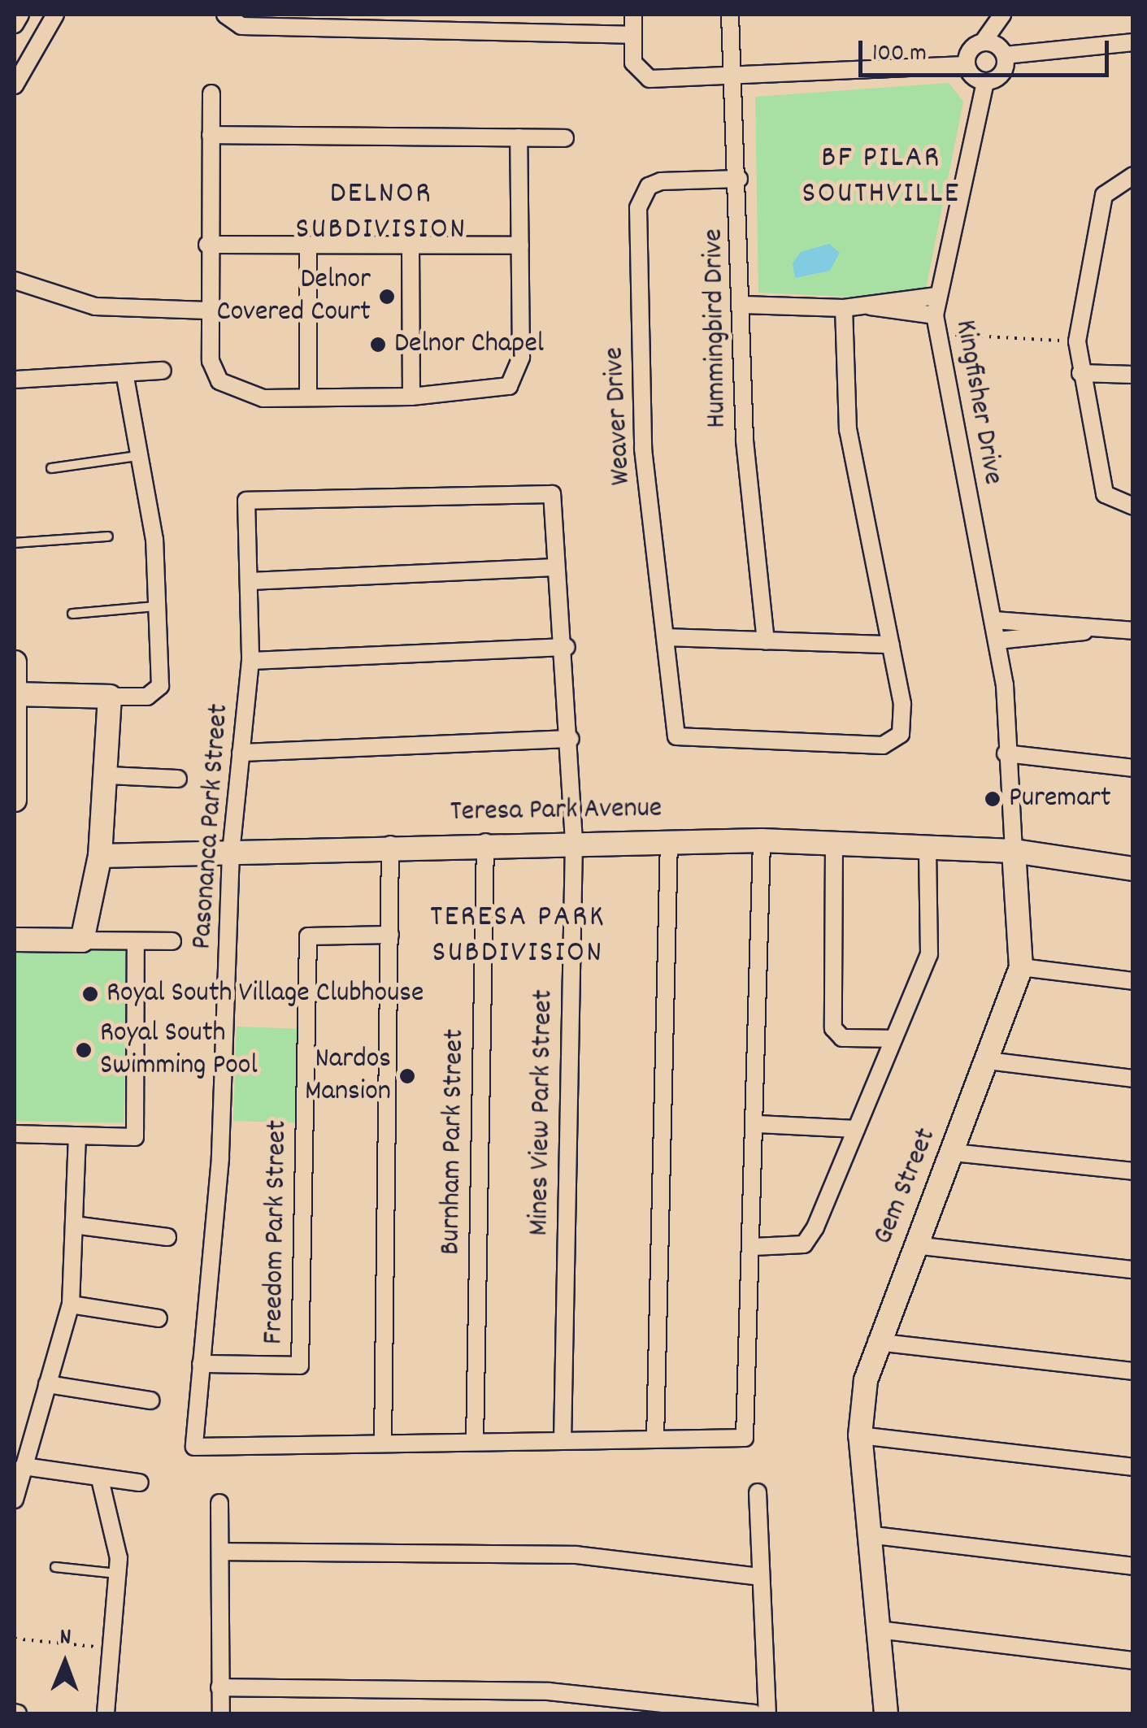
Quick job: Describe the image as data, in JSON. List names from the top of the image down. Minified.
{"streets":{"street":["Hummingbird Drive","Kingfisher Drive","Weaver Drive","Teresa Park Avenue","Pasonanca Park Street","Mines View Park Street","Burnham Park Street","Gem Street","Freedom Park Street"]},"crossings":[["Hummingbird Drive","Weaver Drive"],["Kingfisher Drive","Gem Street"],["Teresa Park Avenue","Pasonanca Park Street"],["Teresa Park Avenue","Mines View Park Street"],["Teresa Park Avenue","Burnham Park Street"],["Teresa Park Avenue","Gem Street"],["Pasonanca Park Street","Mines View Park Street"],["Pasonanca Park Street","Freedom Park Street"]],"districts":["BF PILAR SOUTHVILLE","DELNOR SUBDIVISION","TERESA PARK SUBDIVISION"],"places":["Delnor Covered Court","Delnor Chapel","Puremart","Royal South Village Clubhouse","Royal South Swimming Pool","Nardos Mansion"],"scale_bar":"100 m","north":"top"}
